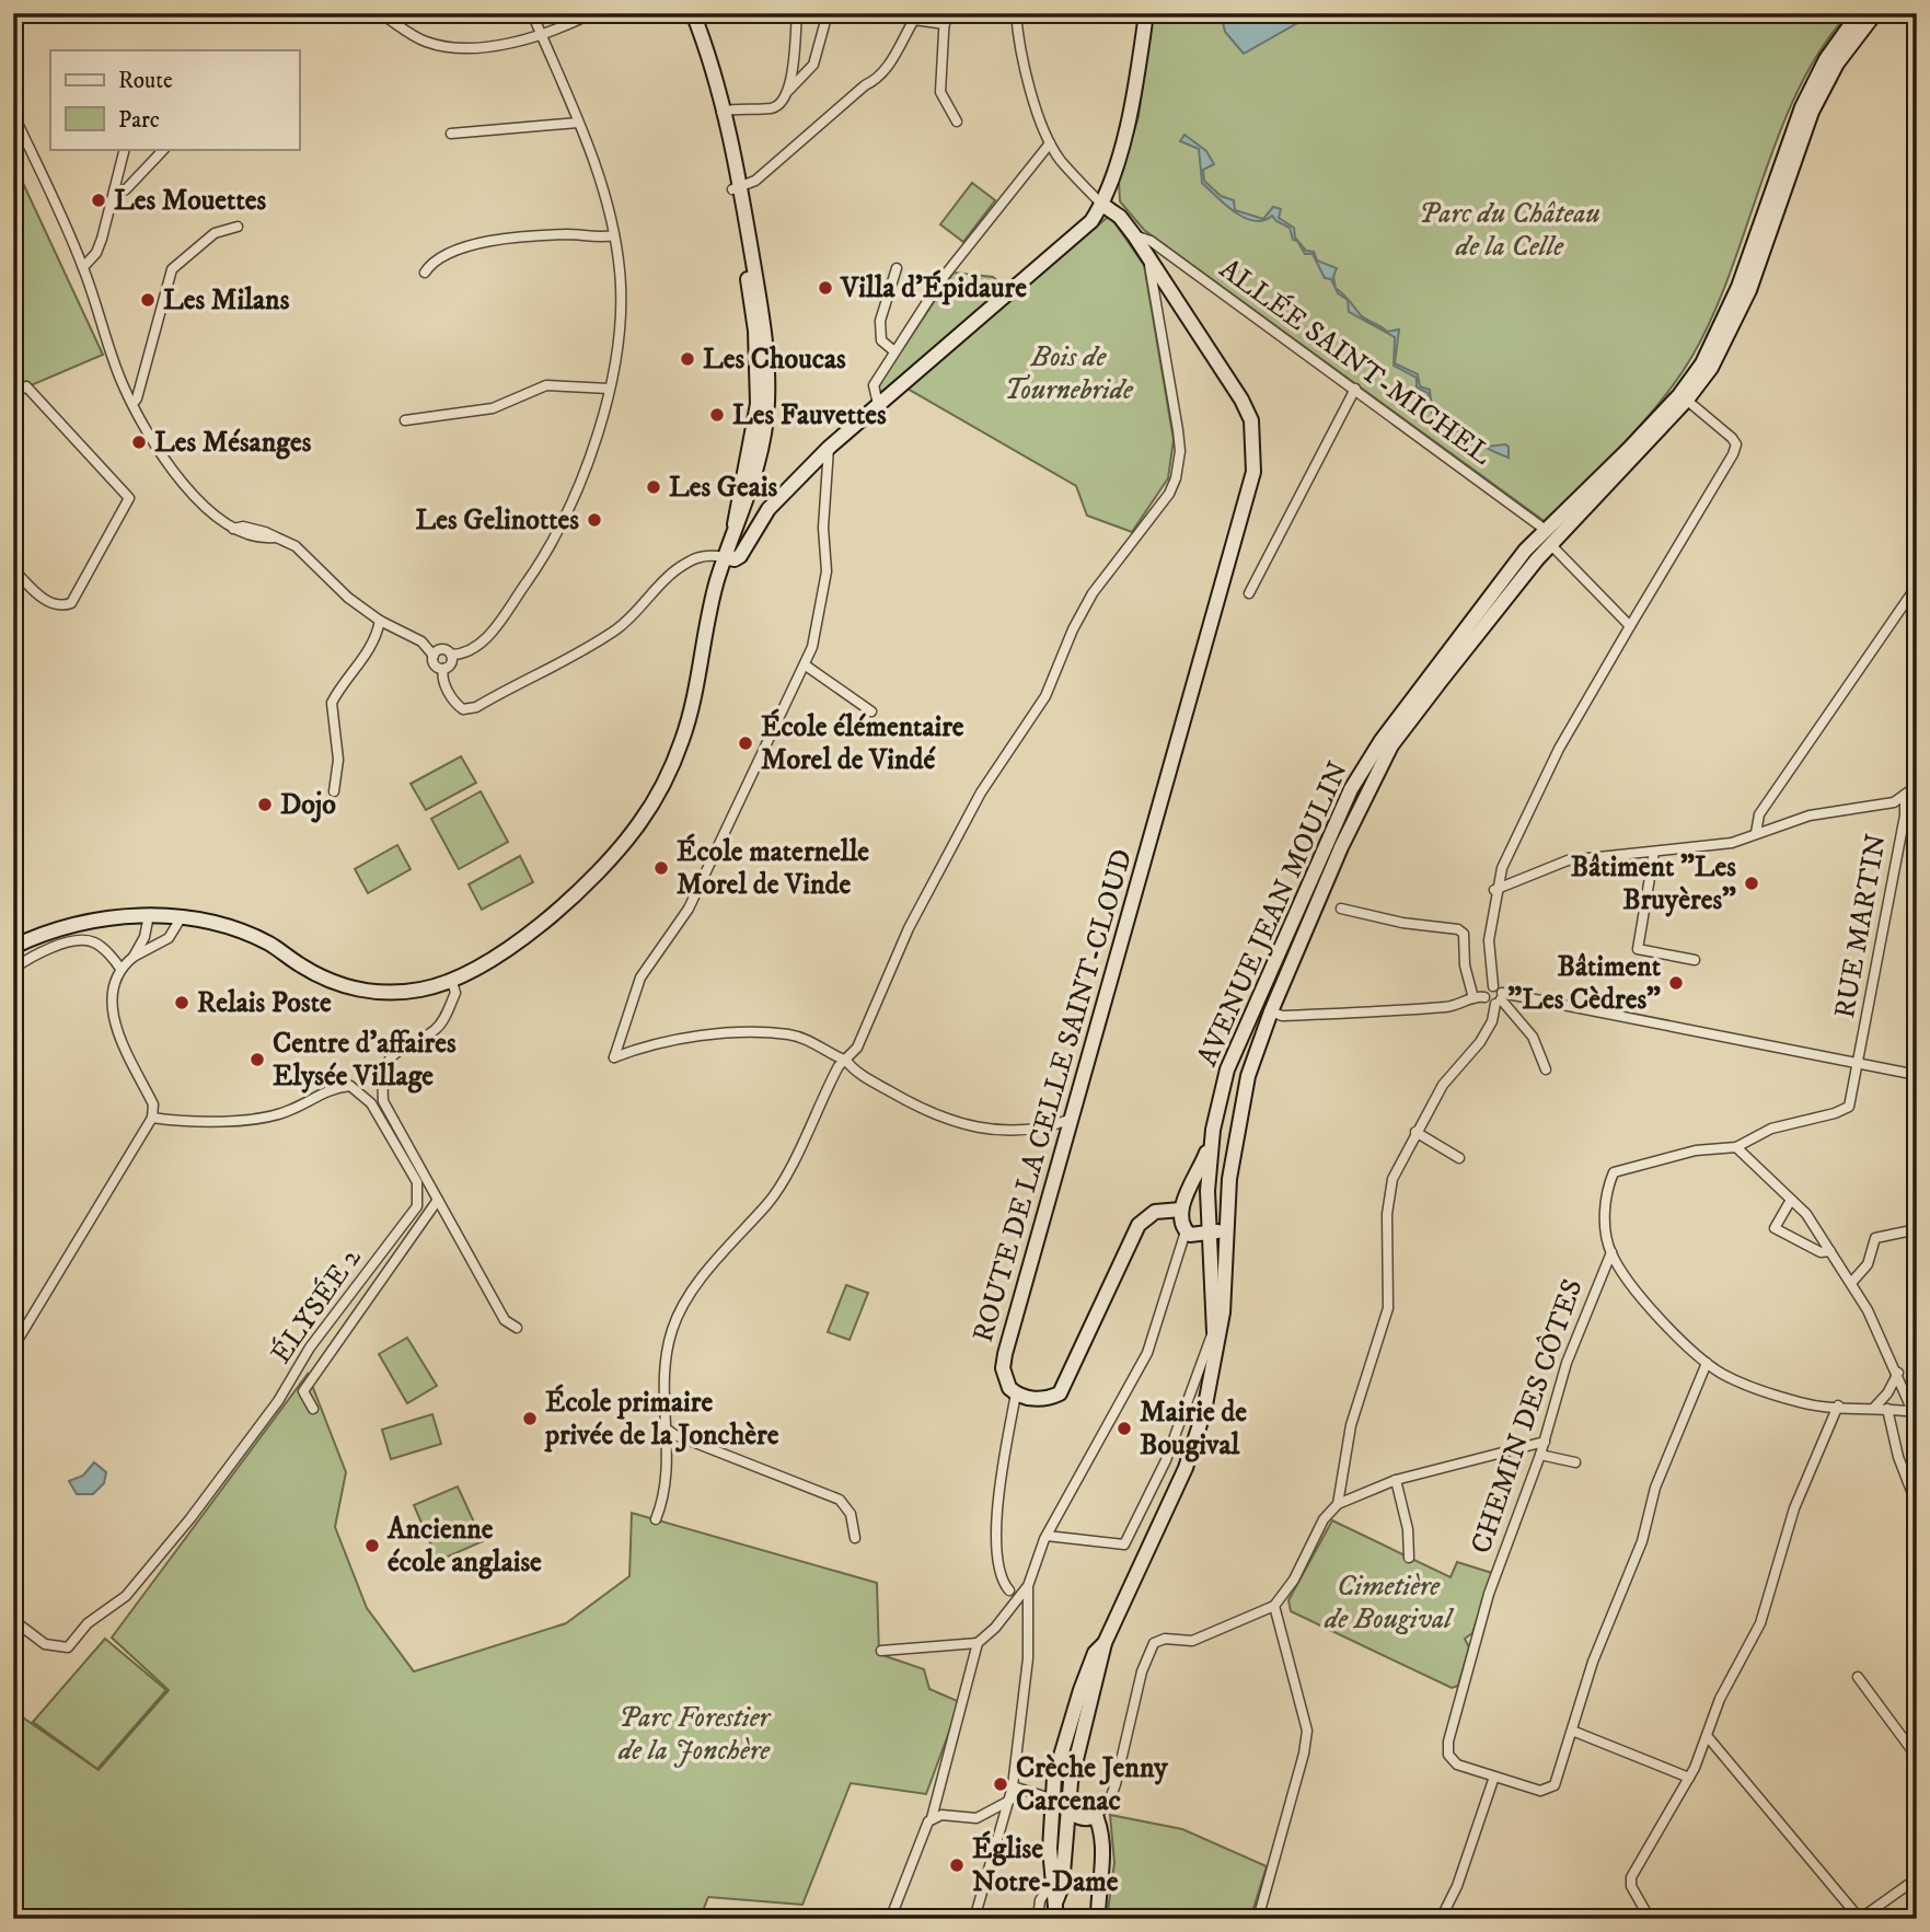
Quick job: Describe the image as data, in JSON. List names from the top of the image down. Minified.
{"streets":{"street":["ALLÉE SAINT-MICHEL","AVENUE JEAN MOULIN","RUE MARTIN","ROUTE DE LA CELLE SAINT-CLOUD","ÉLYSÉE 2","CHEMIN DES CÔTES"]},"crossings":[["ALLÉE SAINT-MICHEL","AVENUE JEAN MOULIN"],["ALLÉE SAINT-MICHEL","ROUTE DE LA CELLE SAINT-CLOUD"]],"parks":["Parc du Château de la Celle","Bois de Tournebride","Cimetière de Bougival","Parc Forestier de la Jonchère"],"places":["Les Mouettes","Villa d'Épidaure","Les Milans","Les Choucas","Les Fauvettes","Les Mésanges","Les Geais","Les Gelinottes","École élémentaire Morel de Vindé","Dojo","École maternelle Morel de Vinde","Bâtiment \"Les Bruyères\"","Bâtiment \"Les Cèdres\"","Relais Poste","Centre d'affaires Elysée Village","École primaire privée de la Jonchère","Mairie de Bougival","Ancienne école anglaise","Crèche Jenny Carcenac","Église Notre-Dame"],"legend":["Route","Parc"]}
